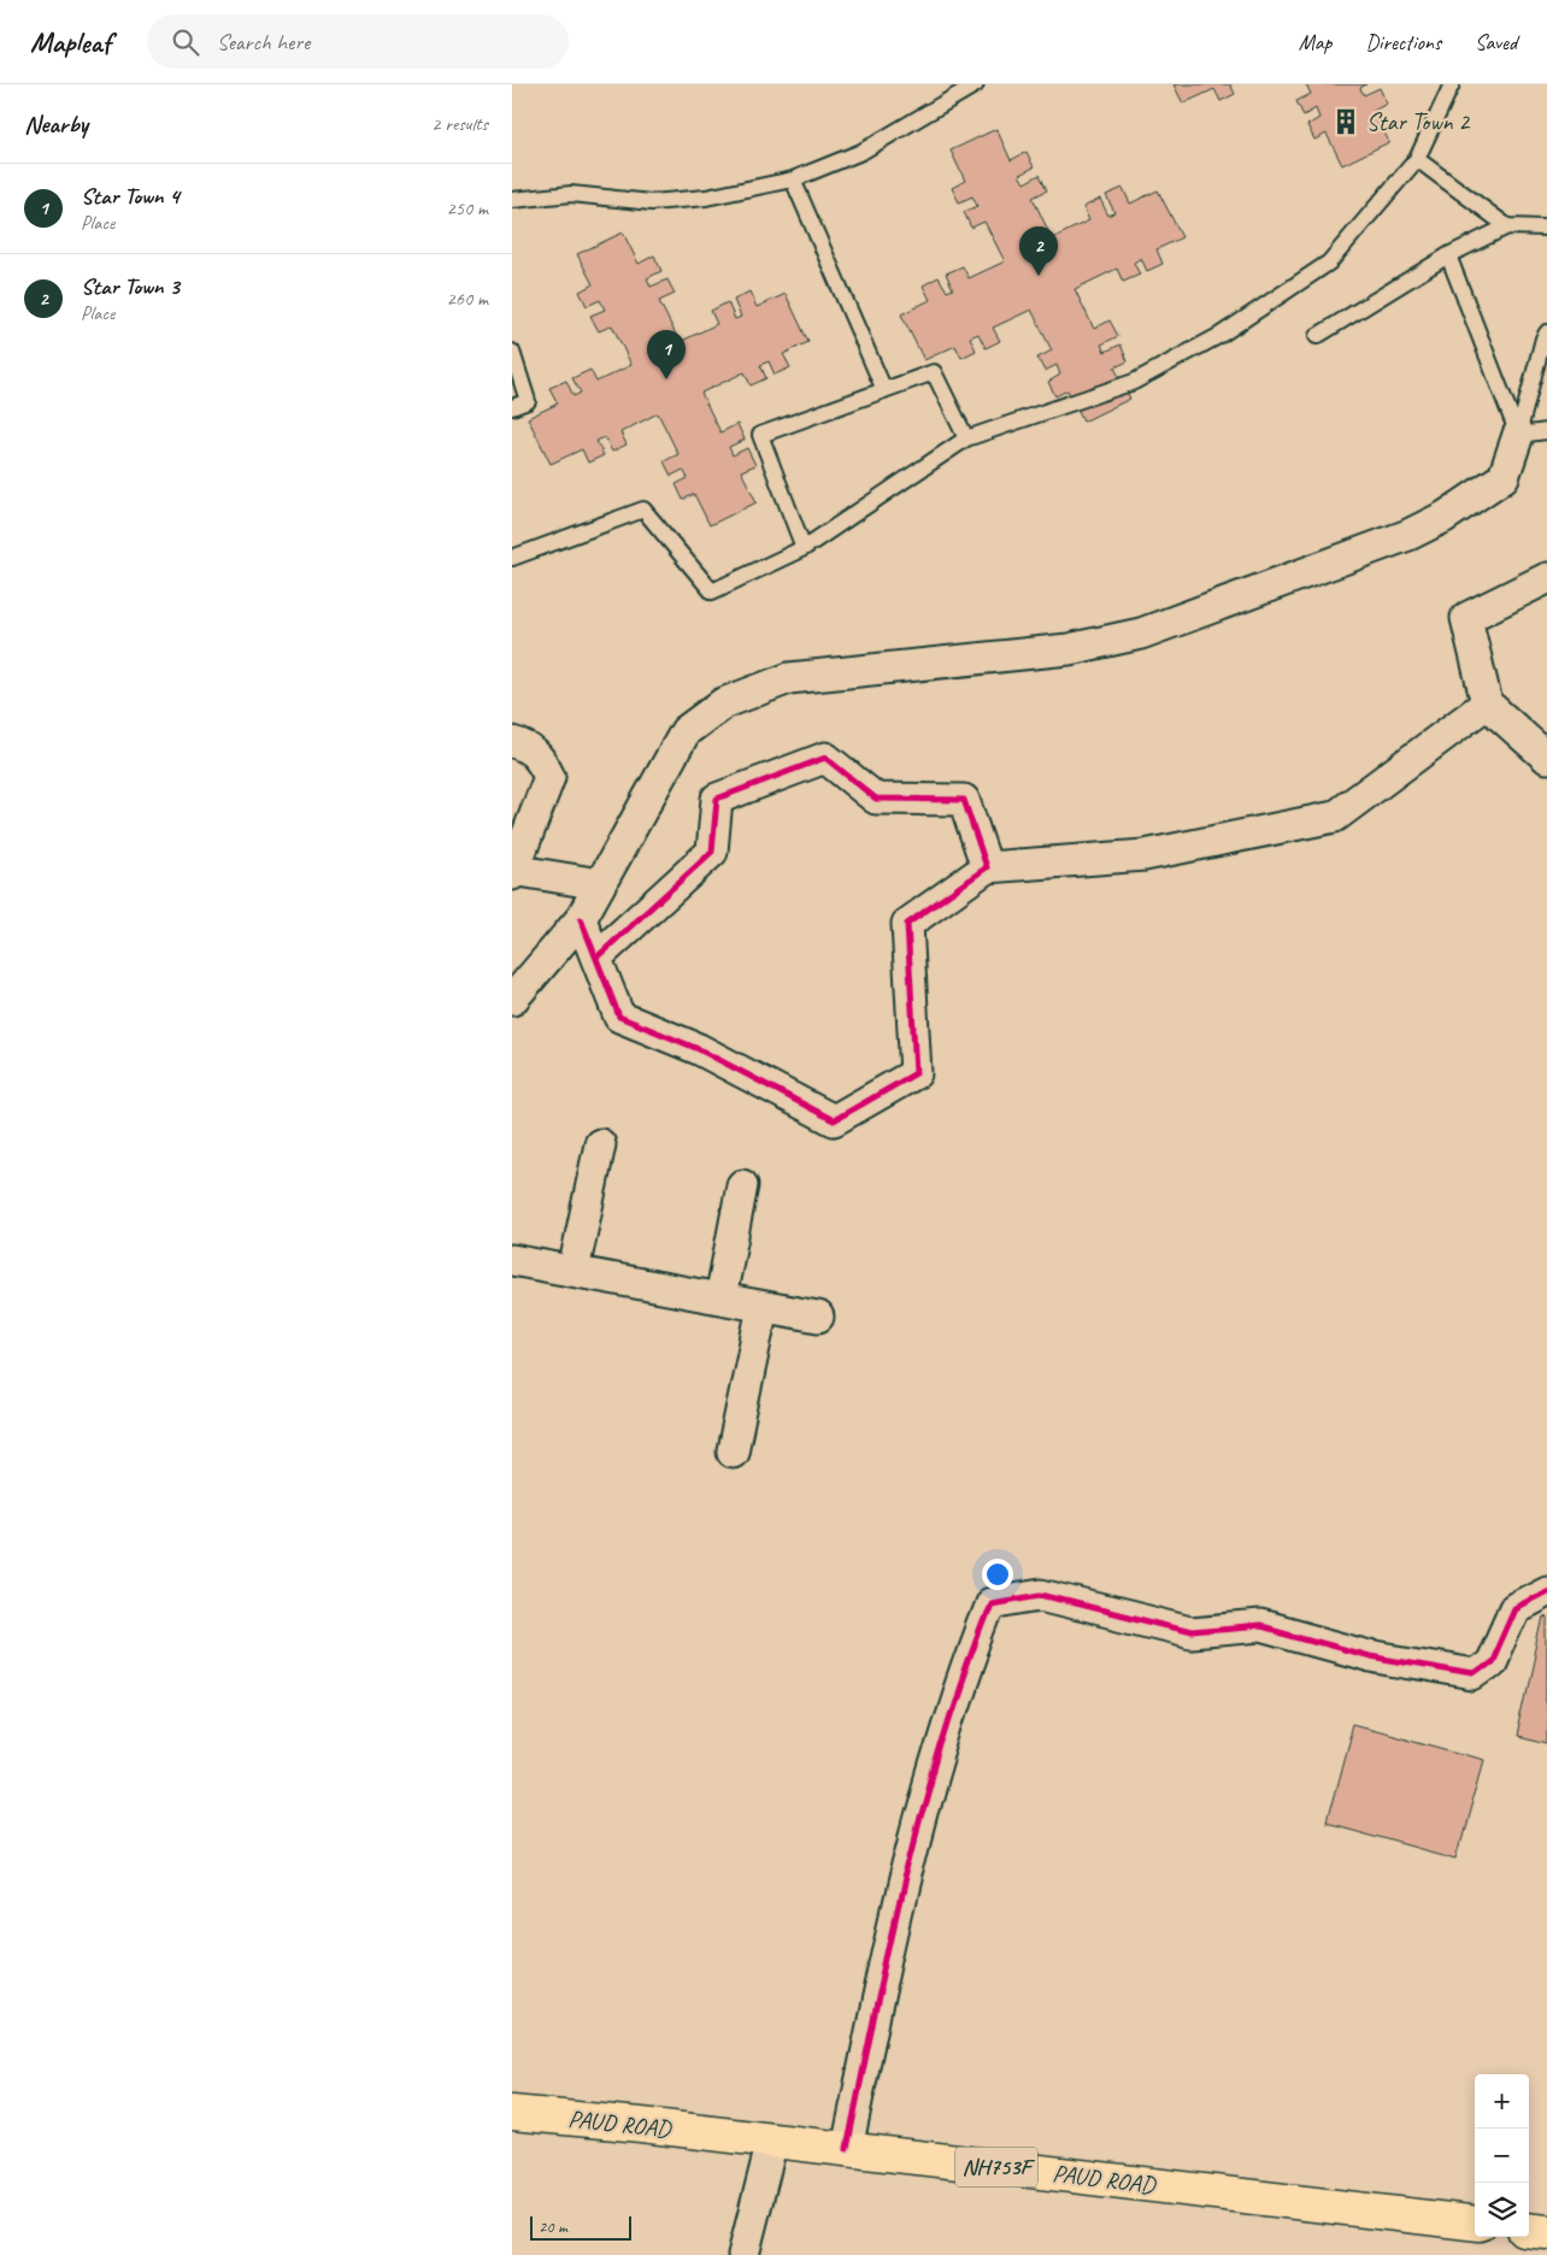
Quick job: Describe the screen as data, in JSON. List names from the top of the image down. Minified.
{"streets":{"main road":["PAUD ROAD","NH753F"]},"places":{"building":["Star Town 2"]},"scale_bar":"20 m","page":{"header":"Mapleaf","search":"Search here","nav":["Map","Directions","Saved"],"heading":["Nearby","2 results"],"list":[{"mark":"1","name":"Star Town 4","note":"Place","value":"250 m"},{"mark":"2","name":"Star Town 3","note":"Place","value":"260 m"}],"pins":["2","1"],"map_buttons":["+","−"],"scale":"20 m"}}
